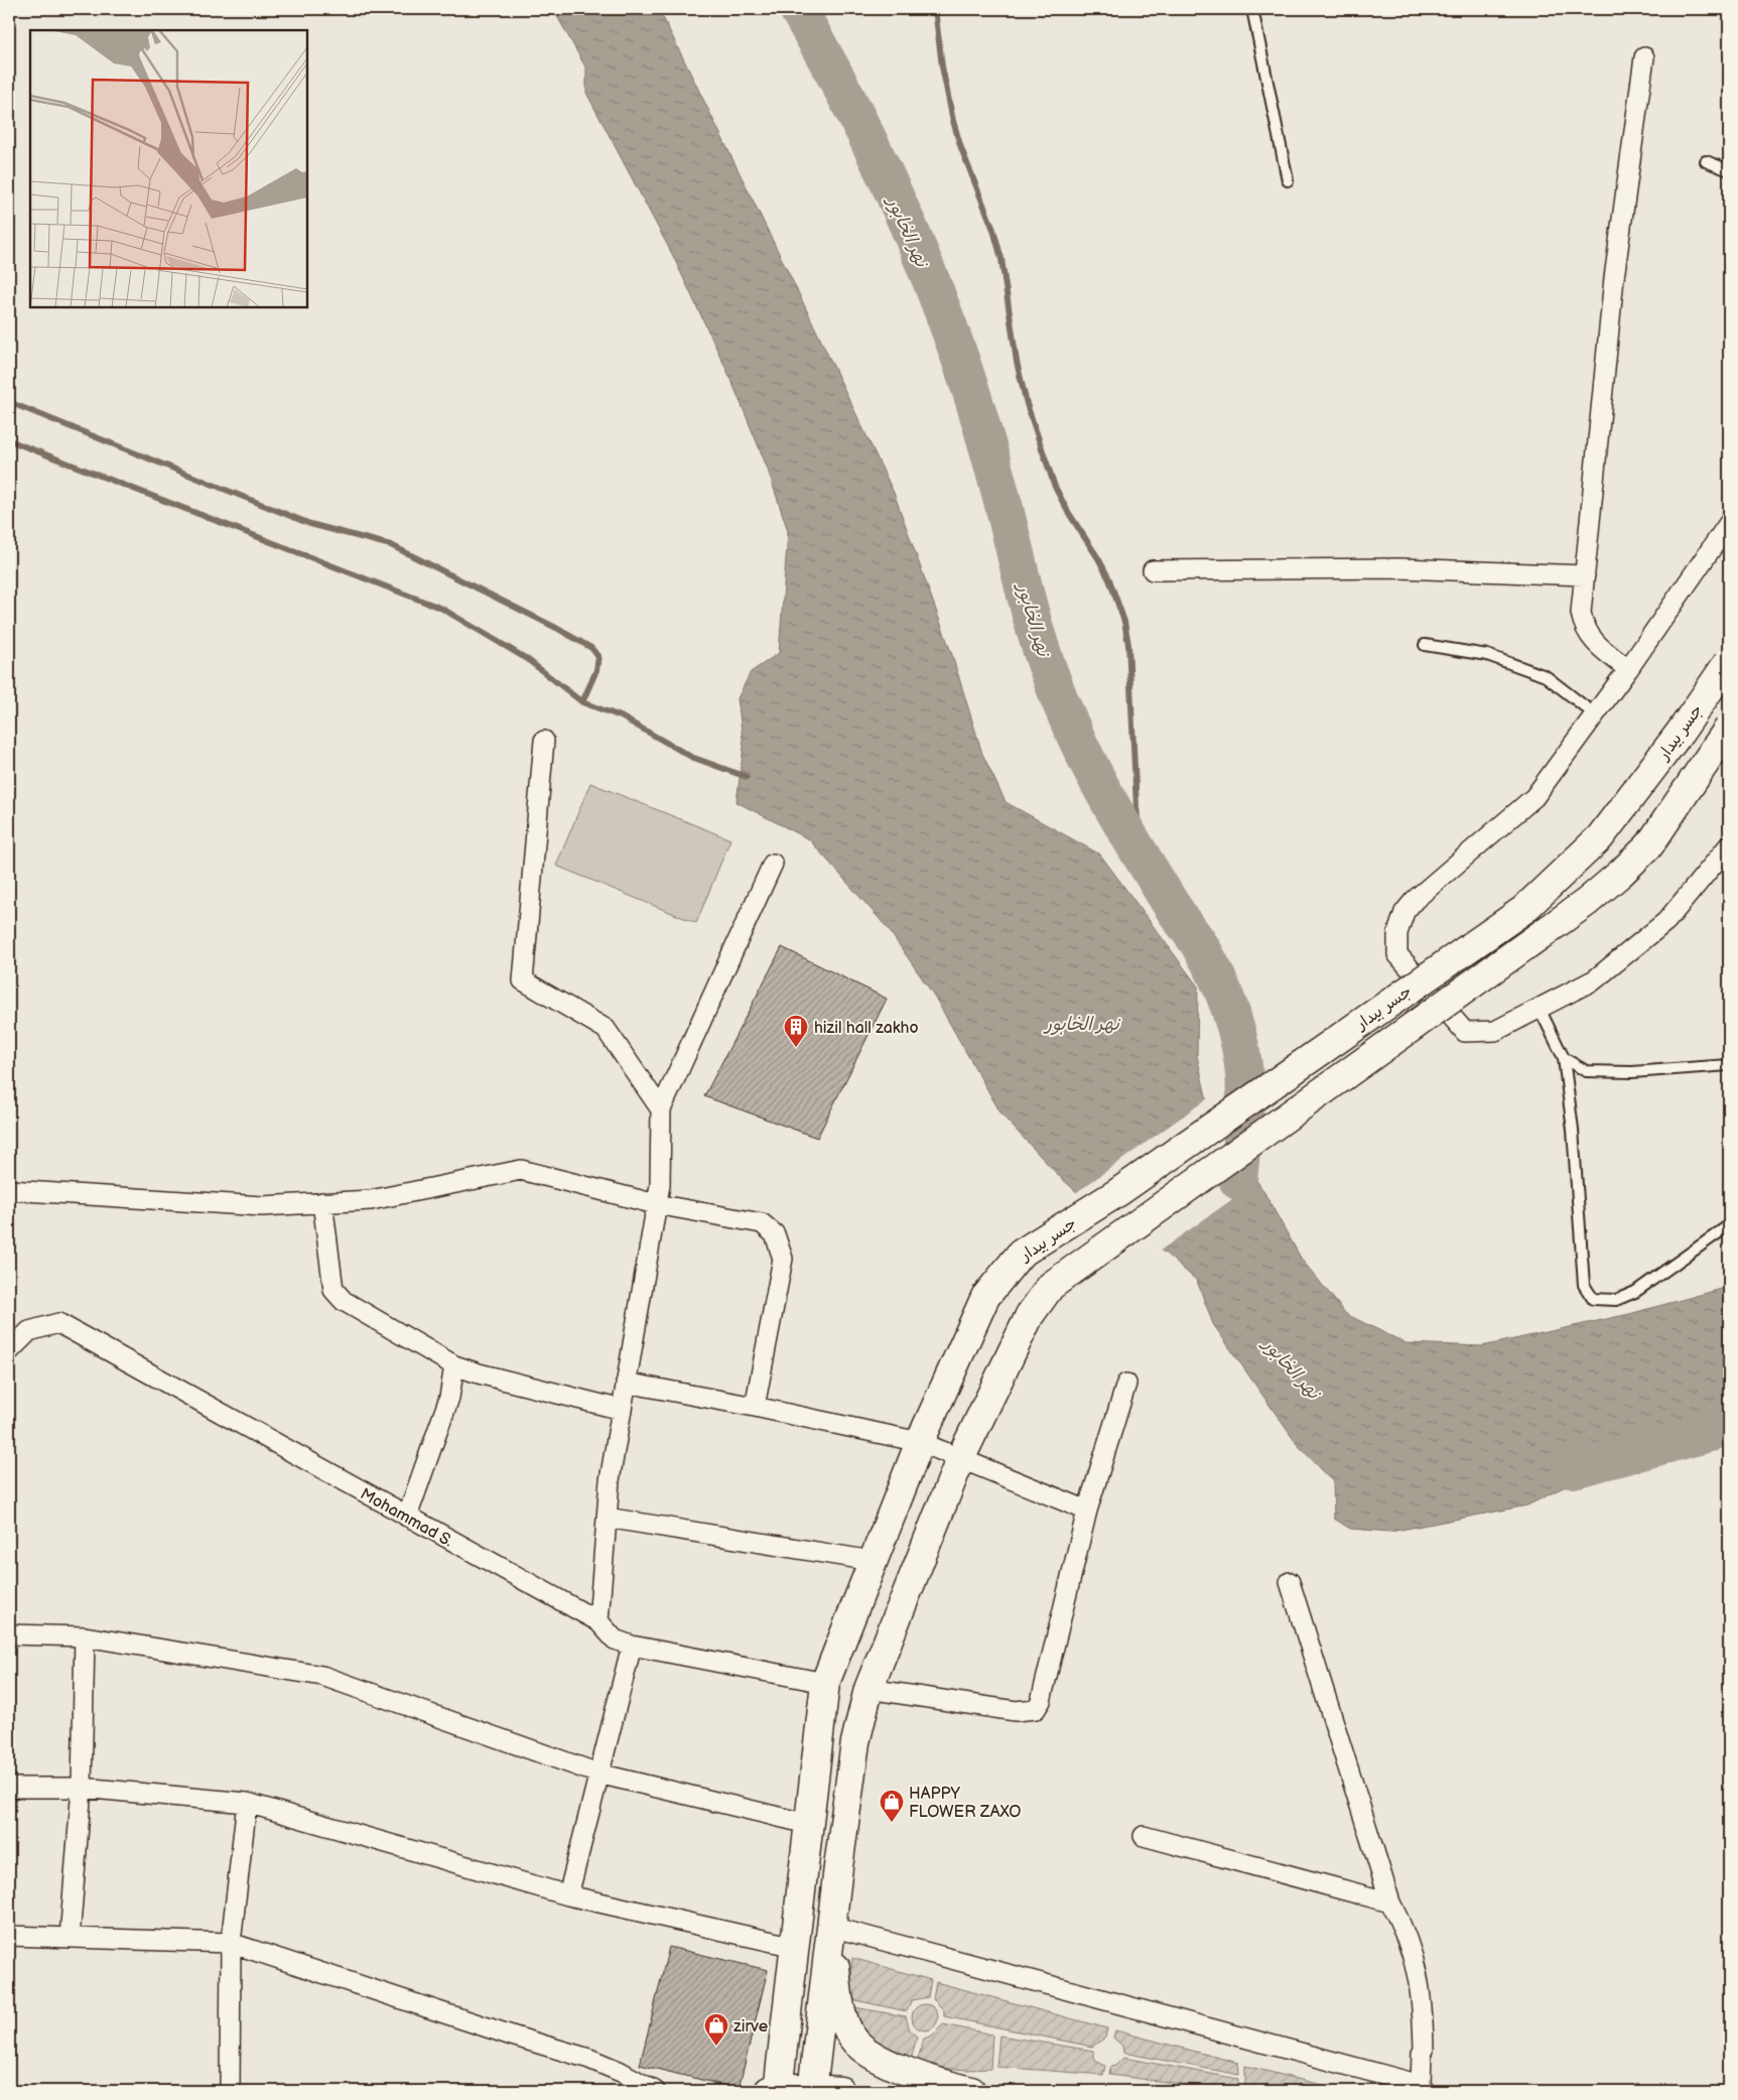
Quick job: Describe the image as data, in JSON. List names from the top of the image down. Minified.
{"streets":{"main road":["جسر بيدار"],"street":["Mohammad S."]},"crossings":[["جسر بيدار","Mohammad S."]],"water":["نهر الخابور"],"places":{"building":["hizil hall zakho"],"shop":["HAPPY FLOWER ZAXO","zirve"]}}
